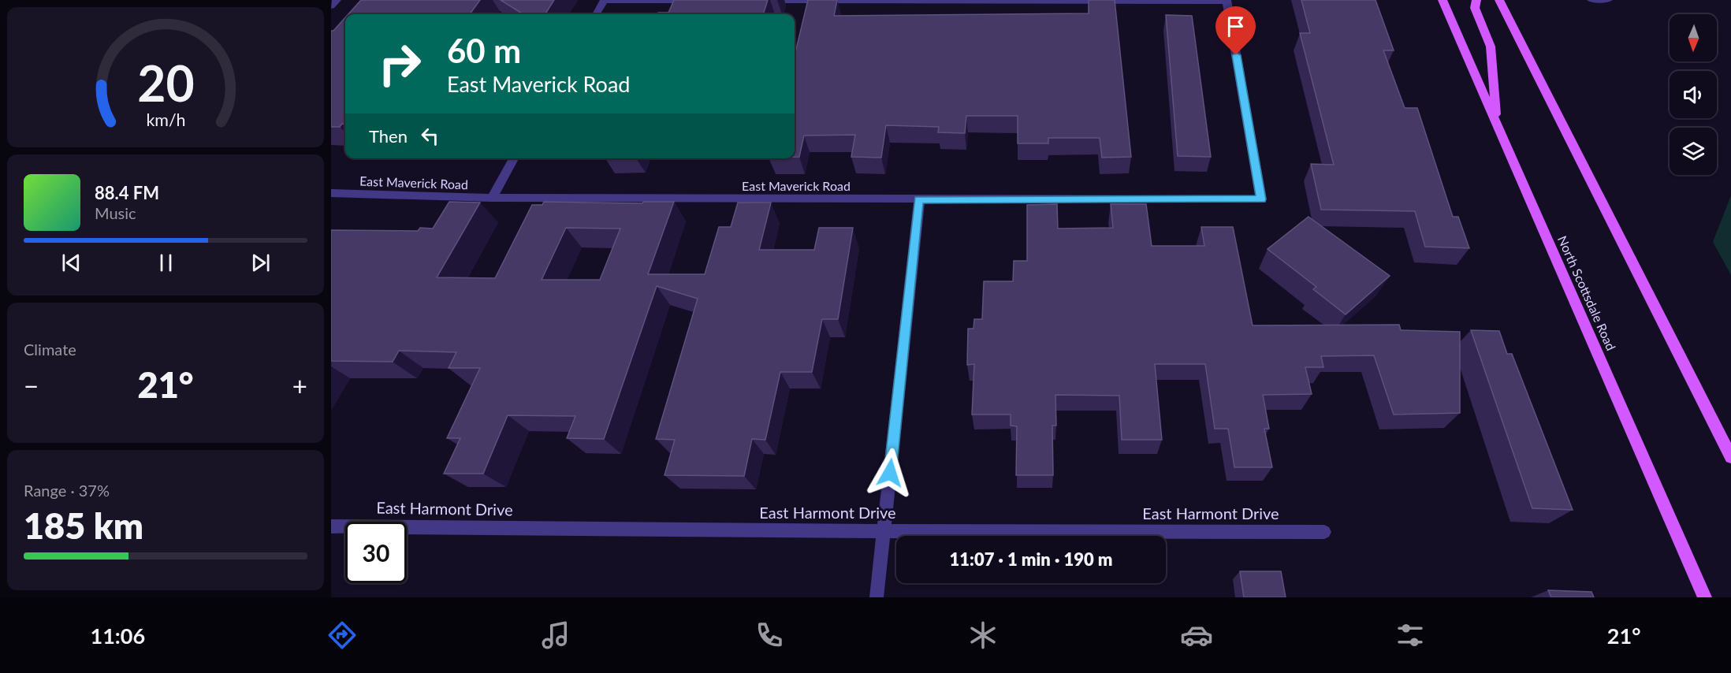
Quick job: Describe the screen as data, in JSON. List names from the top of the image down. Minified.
{"streets":{"main road":["North Scottsdale Road"],"street":["East Maverick Road","East Harmont Drive"]},"north":"bottom","page":{"turn":["60 m","East Maverick Road"],"then":"Then","song":["88.4 FM","Music"],"tile":["Climate",["Range · 37%","185 km"]],"heat":["−","21°","+"],"limit":"30","trip":"11:07 · 1 min · 190 m","tabs":["11:06","21°"],"gauge":["20","km/h"]}}
